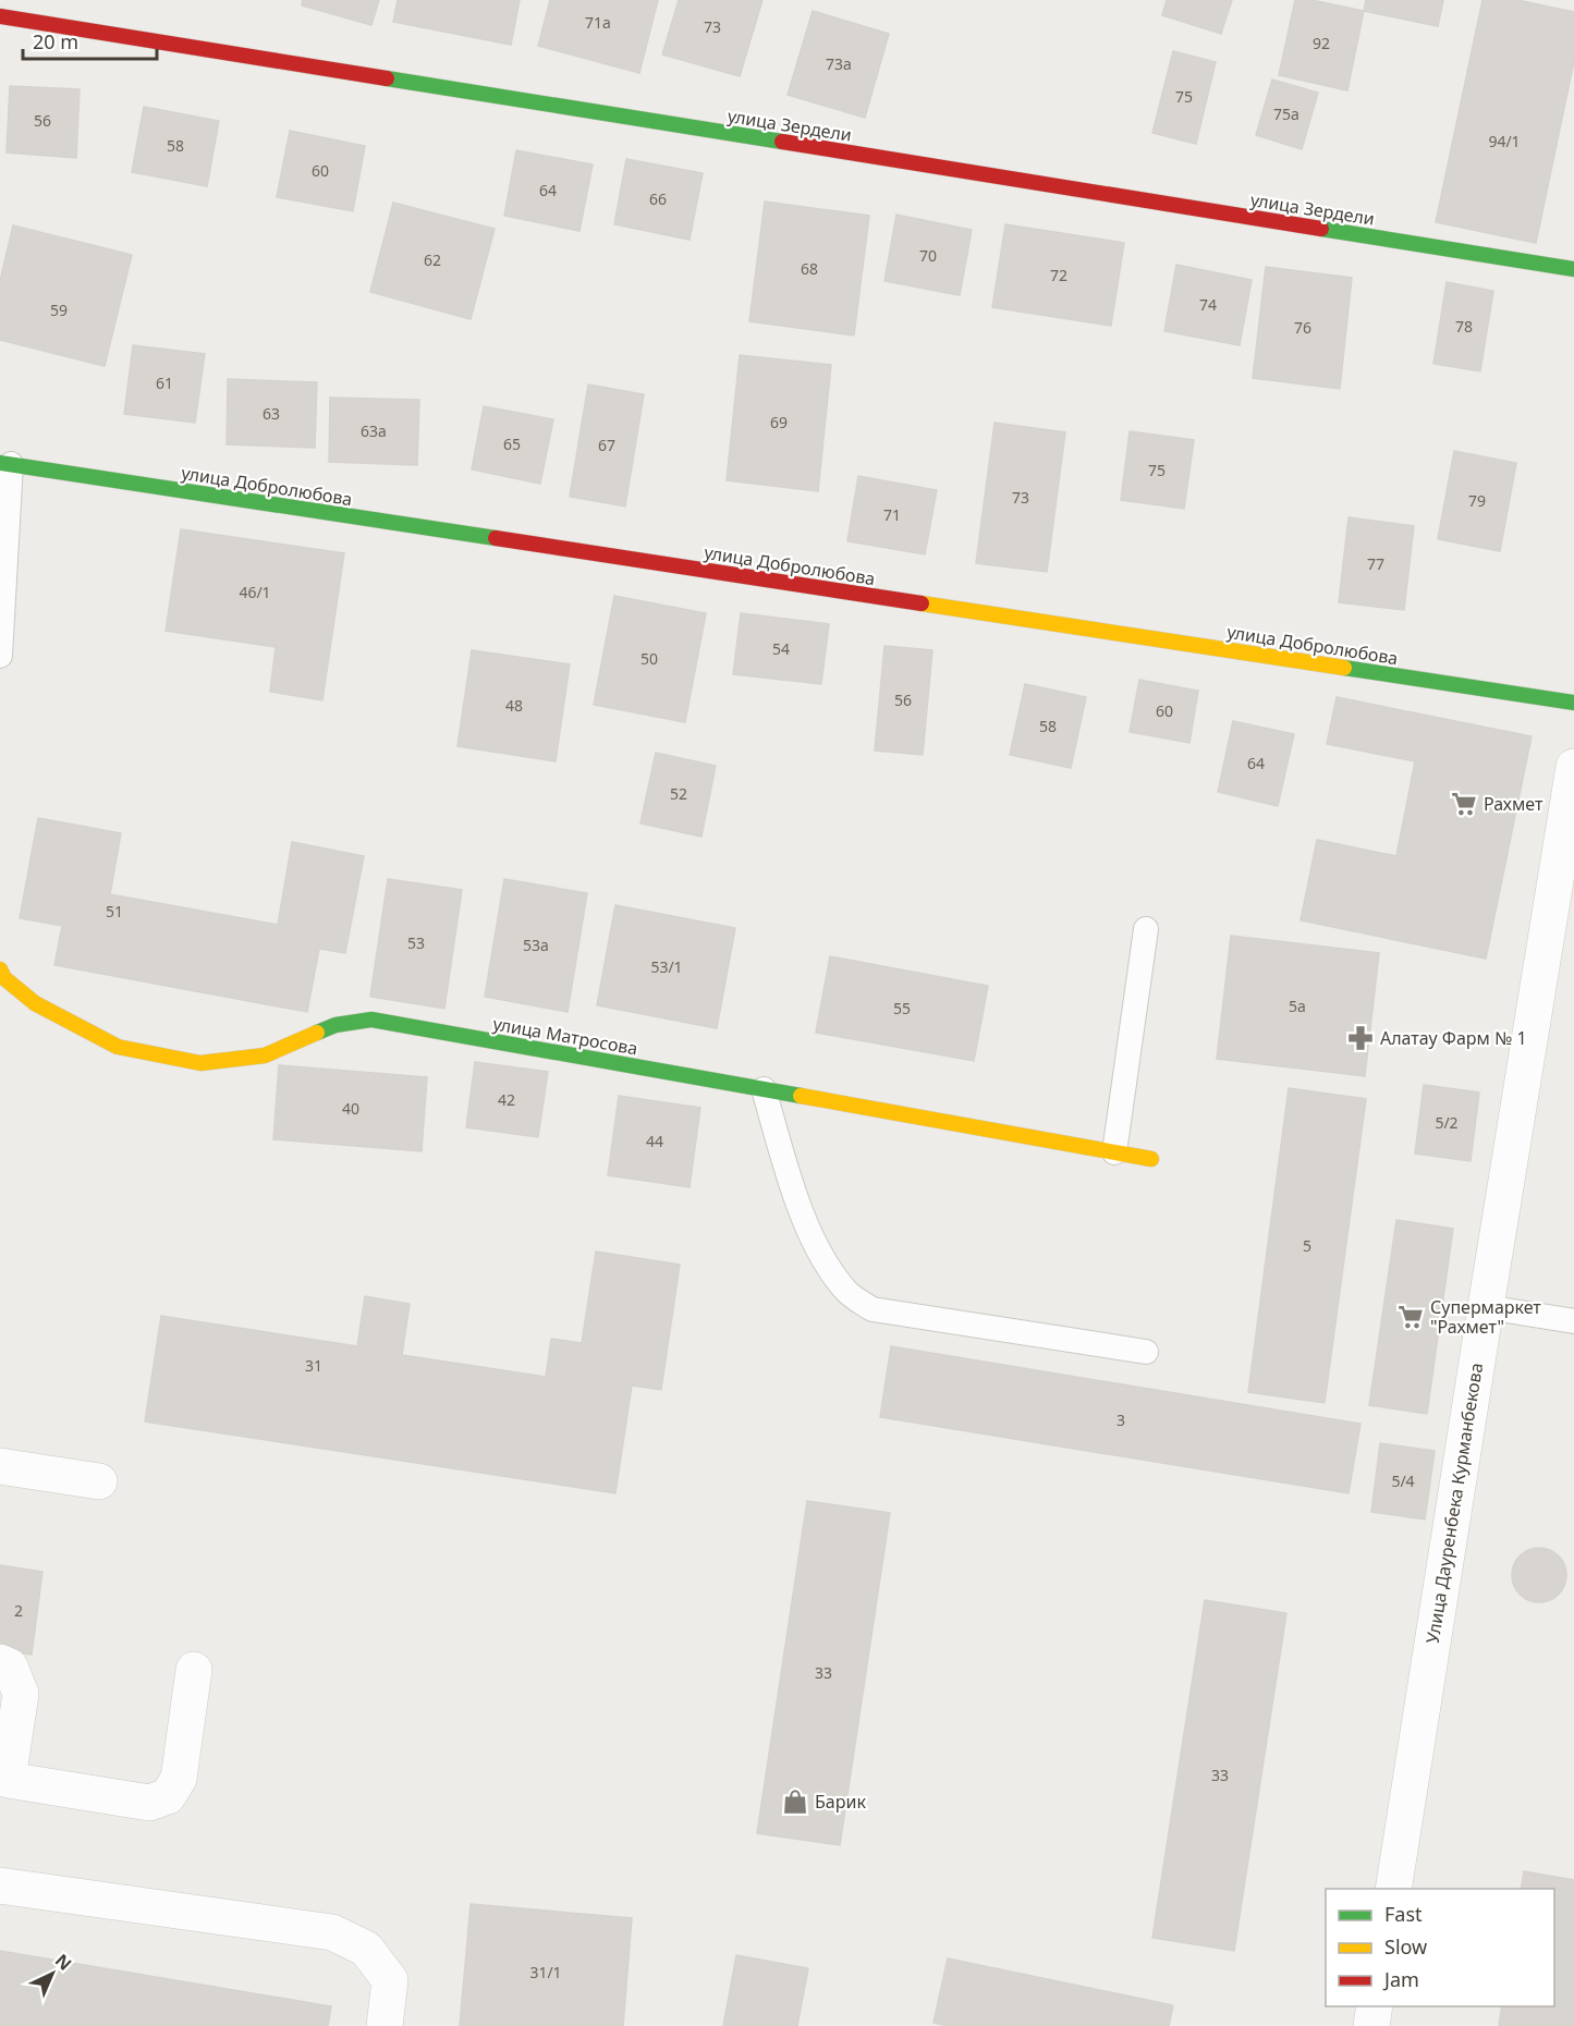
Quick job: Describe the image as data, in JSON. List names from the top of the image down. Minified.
{"streets":{"street":["улица Зердели","улица Добролюбова","улица Матросова","Улица Дауренбека Курманбекова"]},"places":{"supermarket":["Рахмет","Супермаркет \"Рахмет\""],"pharmacy":["Алатау Фарм № 1"],"shop":["Барик"]},"house_numbers":["71а","73","92","73а","75","75а","56","94/1","58","60","64","66","70","62","68","72","74","59","78","76","61","63","69","63а","65","67","75","73","79","71","77","46/1","54","50","56","48","60","58","64","52","51","53","53а","53/1","5а","55","42","40","5/2","44","5","31","3","5/4","2","33","33","31/1"],"legend":["Fast","Slow","Jam"],"scale_bar":"20 m","north":"top right"}
